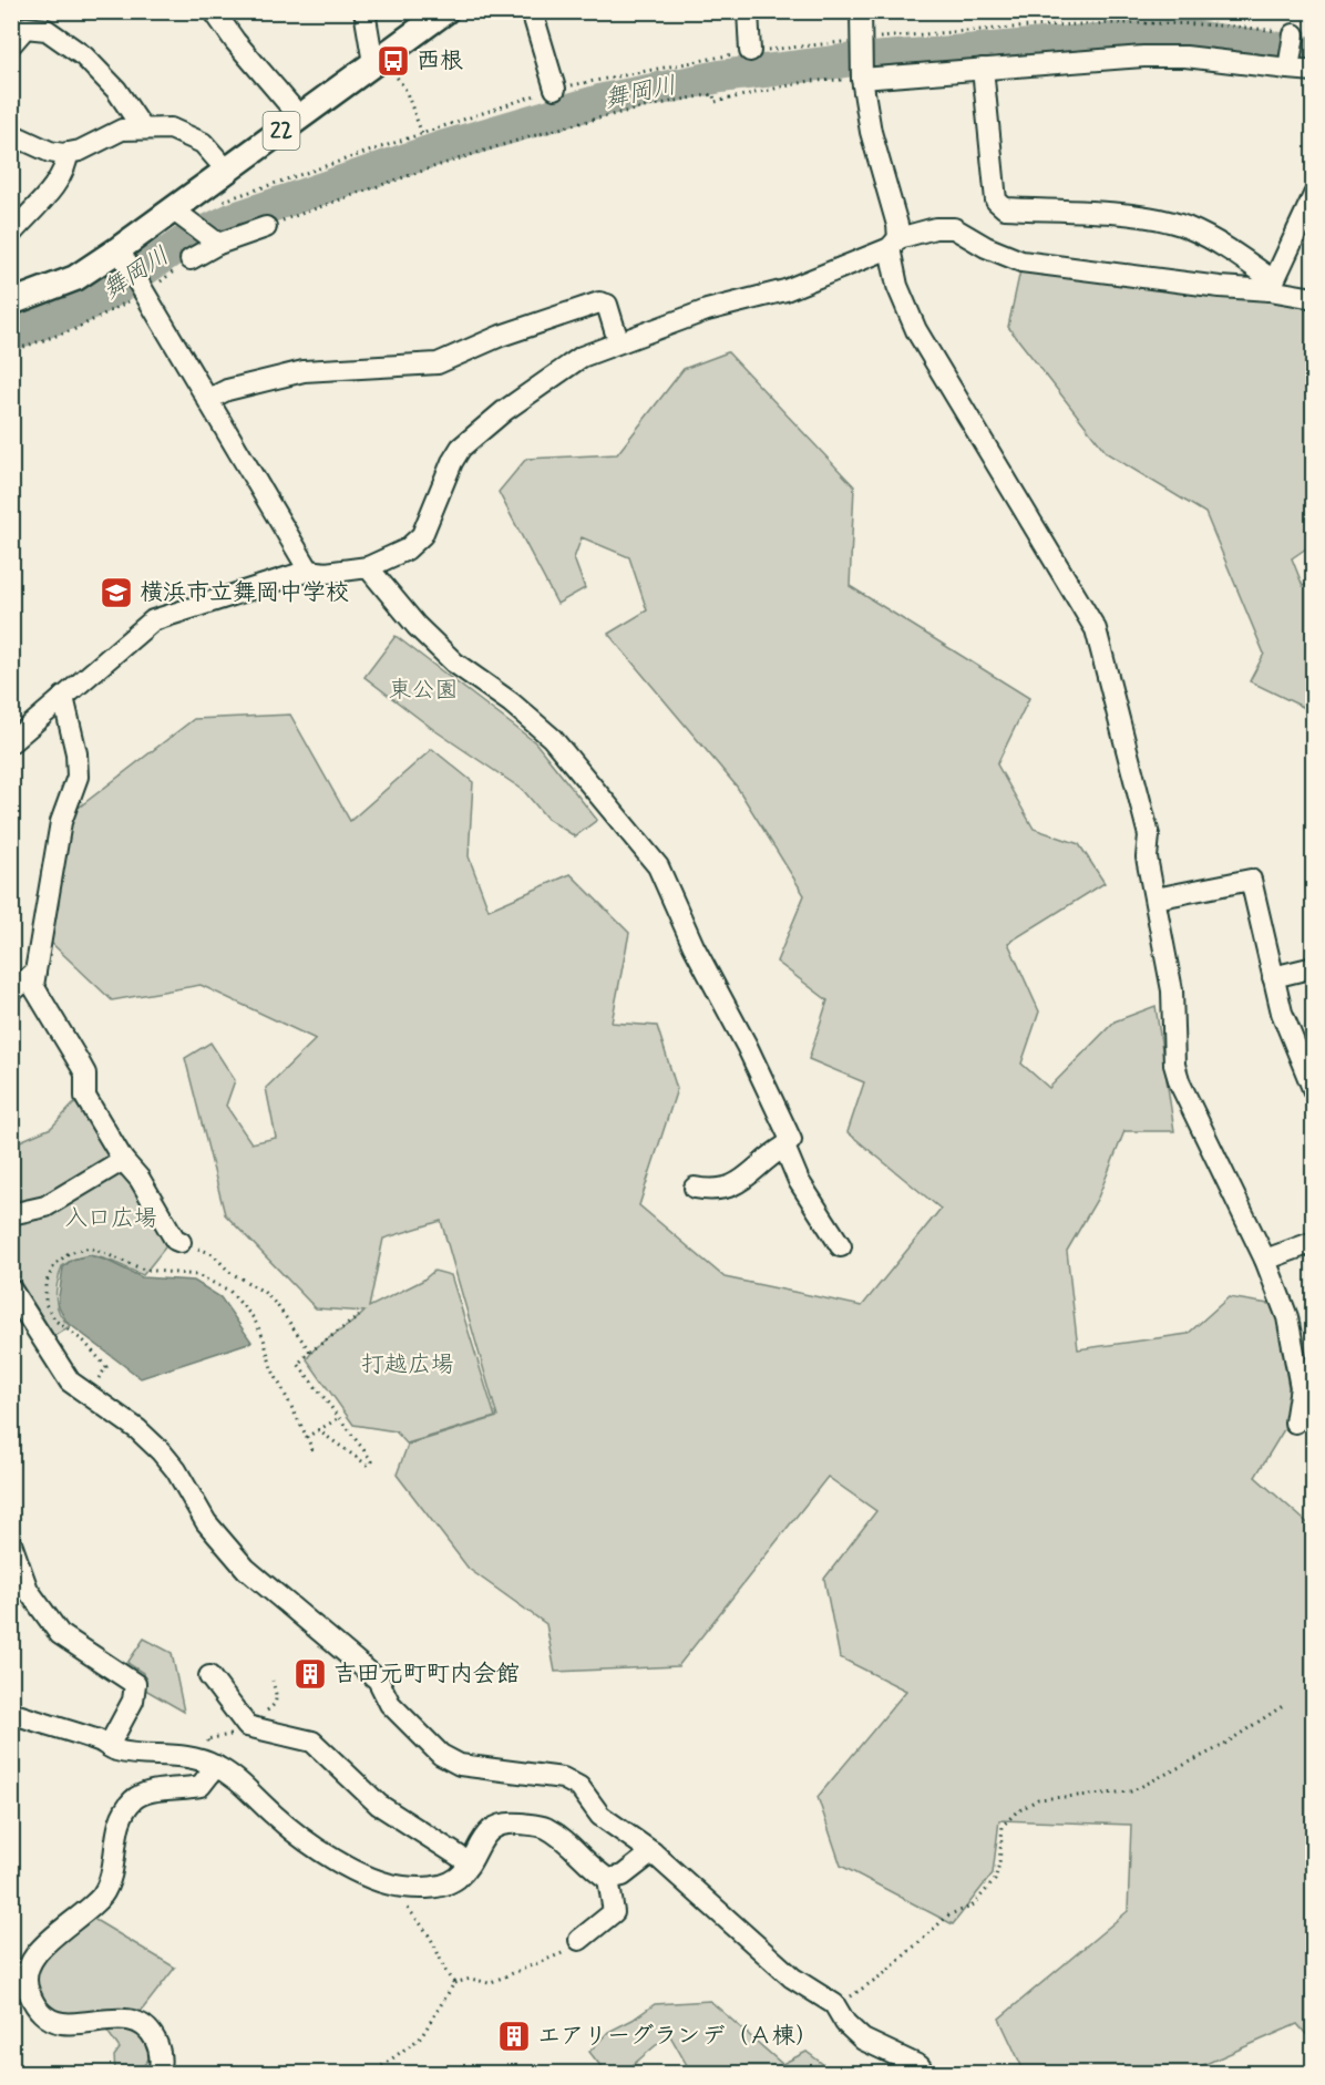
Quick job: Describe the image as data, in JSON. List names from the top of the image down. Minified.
{"streets":{"main road":["22"]},"water":["舞岡川"],"parks":["東公園","入口広場","打越広場"],"places":{"bus stop":["西根"],"school or university":["横浜市立舞岡中学校"],"building":["吉田元町町内会館","エアリーグランデ（Ａ棟）"]}}
